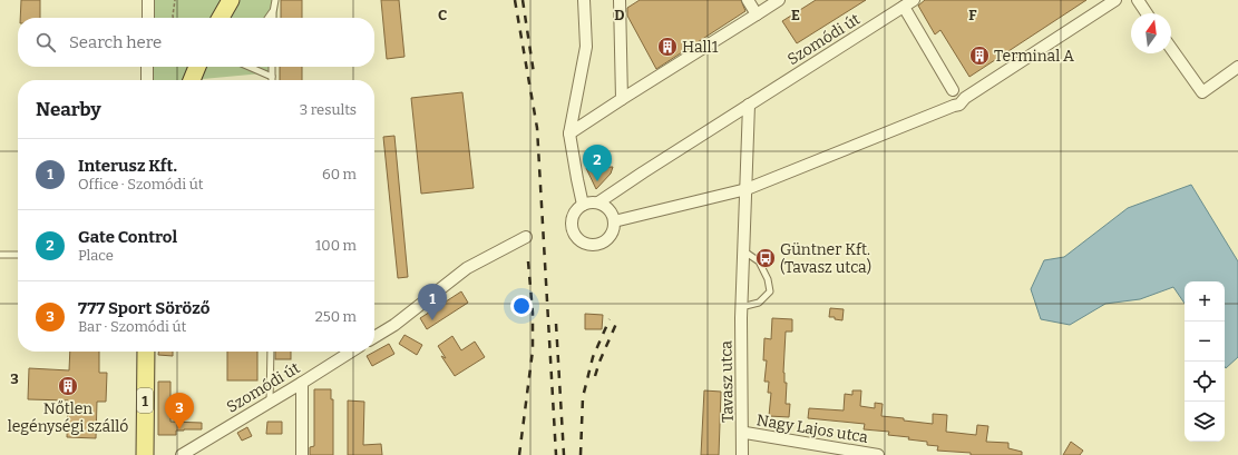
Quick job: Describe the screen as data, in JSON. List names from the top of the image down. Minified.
{"streets":{"main road":["1"],"street":["Szomódi út","Tavasz utca","Nagy Lajos utca"]},"crossings":[["Szomódi út","Tavasz utca"],["Tavasz utca","Nagy Lajos utca"]],"places":{"building":["Hall1","Terminal A","Nőtlen legénységi szálló"],"bus stop":["Güntner Kft. (Tavasz utca)"]},"north":"top","page":{"search":"Search here","heading":["Nearby","3 results"],"list":[{"mark":"1","name":"Interusz Kft.","note":"Office · Szomódi út","value":"60 m"},{"mark":"2","name":"Gate Control","note":"Place","value":"100 m"},{"mark":"3","name":"777 Sport Söröző","note":"Bar · Szomódi út","value":"250 m"}],"pins":["2","1","3"],"map_buttons":["+","−"]},"grid":{"columns":["C","D","E","F"],"rows":["3"]}}
